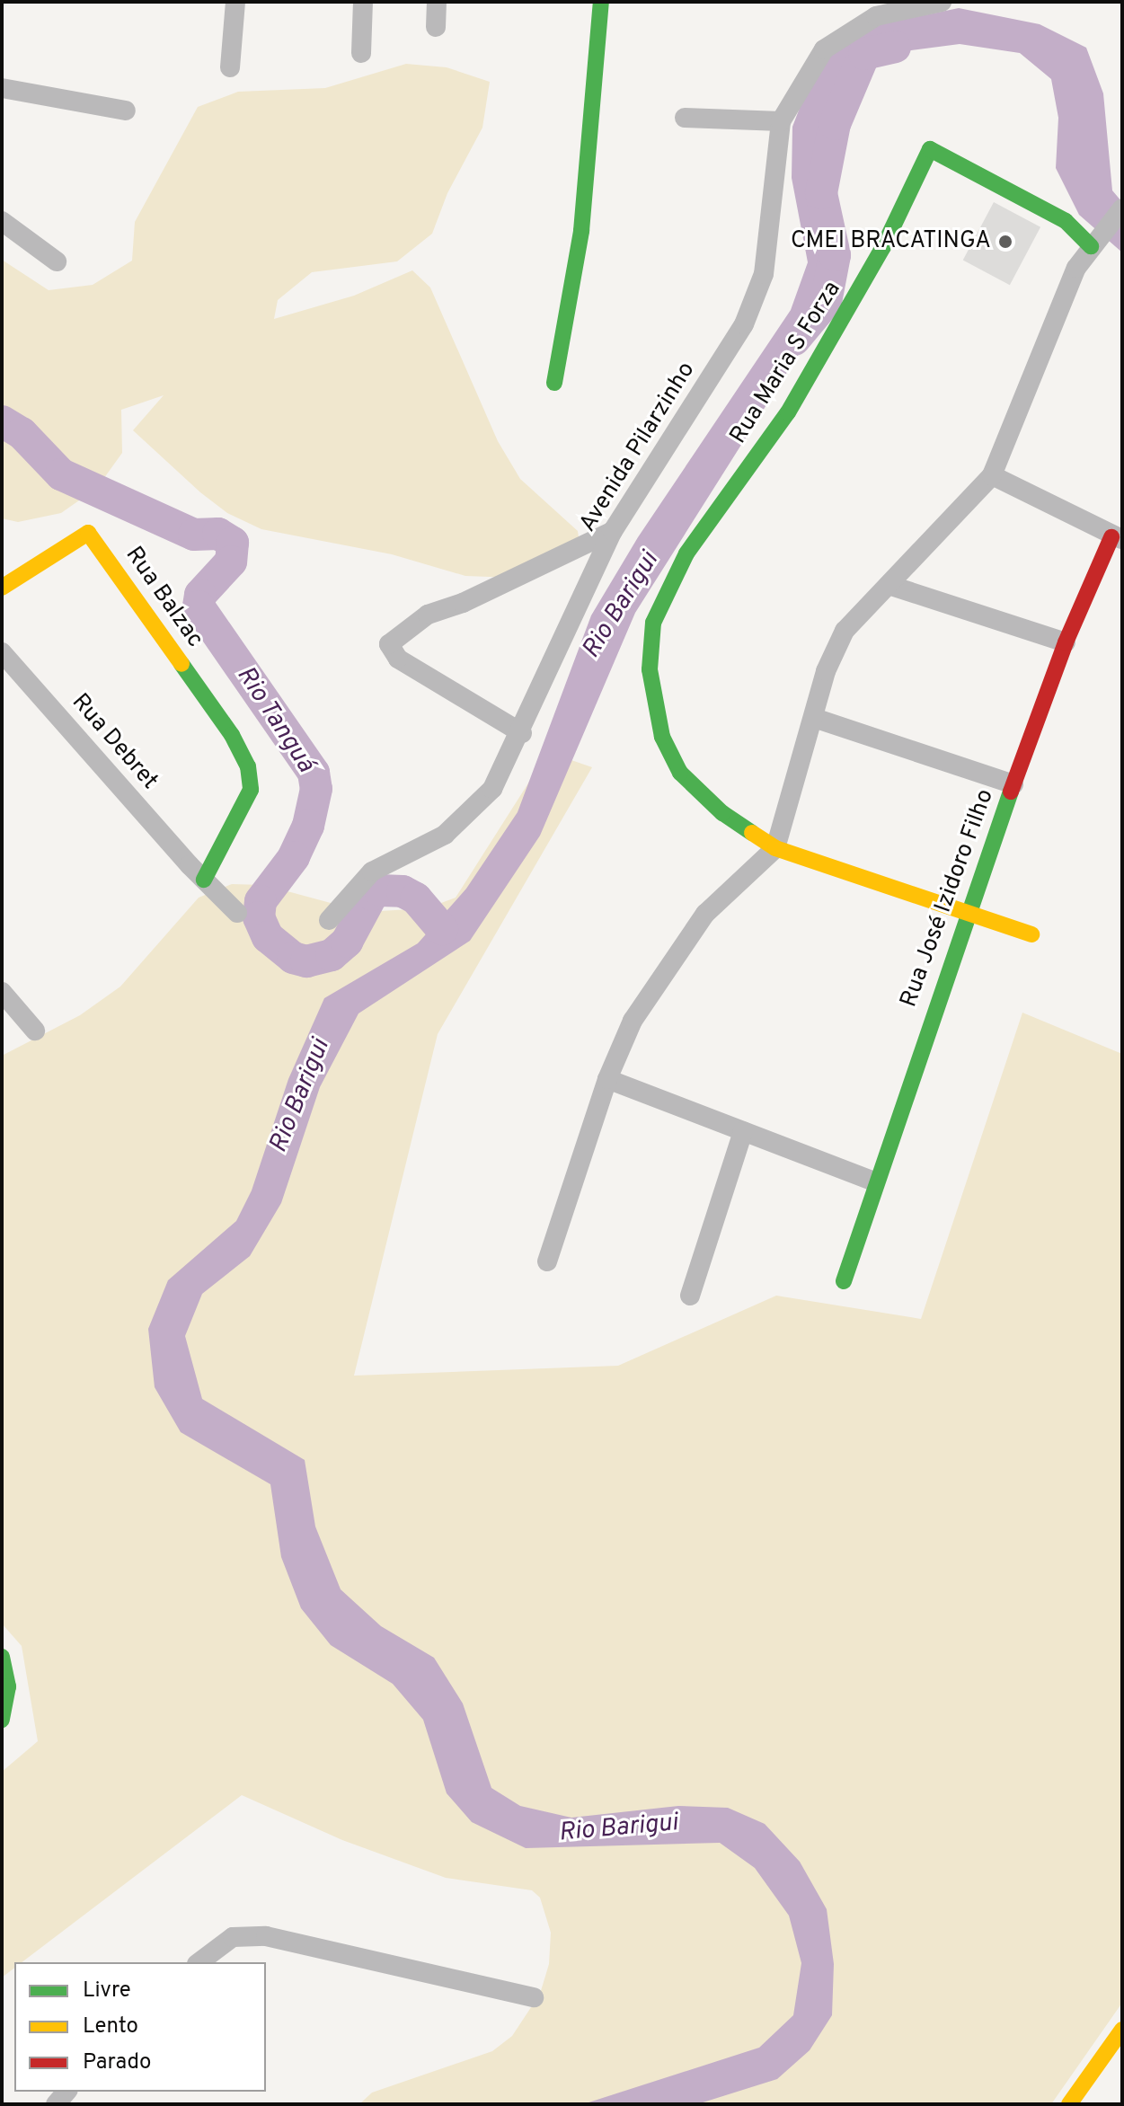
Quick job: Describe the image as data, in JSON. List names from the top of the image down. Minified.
{"streets":{"street":["Rua Maria S Forza","Avenida Pilarzinho","Rua Balzac","Rua Debret","Rua José Izidoro Filho"]},"crossings":[["Rua Balzac","Rua Debret"]],"water":["Rio Barigui","Rio Tanguá"],"places":["CMEI BRACATINGA"],"legend":["Livre","Lento","Parado"]}
